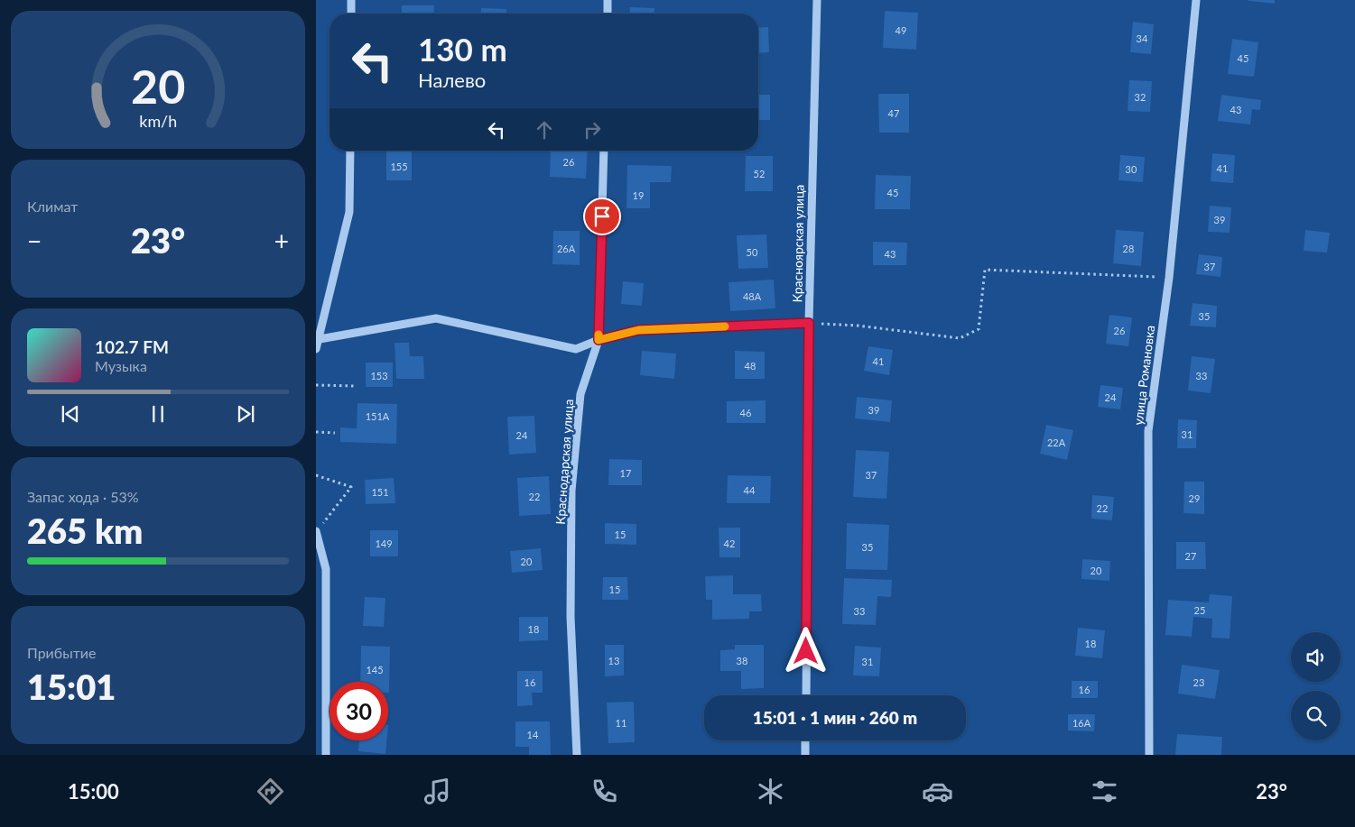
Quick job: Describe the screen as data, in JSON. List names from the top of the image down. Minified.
{"streets":{"street":["Красноярская улица","улица Романовка","Краснодарская улица"]},"house_numbers":["49","34","45","32","43","47","26","155","41","30","52","45","19","39","26А","28","50","43","37","48А","35","26","41","48","153","33","24","39","46","151А","31","24","22А","17","37","44","151","22","29","22","15","149","42","35","27","20","20","15","25","33","18","18","13","38","31","145","16","23","16","11","16А","14"],"page":{"turn":["130 m","Налево"],"tile":["Климат",["Запас хода · 53%","265 km"],["Прибытие","15:01"]],"heat":["−","23°","+"],"song":["102.7 FM","Музыка"],"limit":"30","trip":"15:01 · 1 мин · 260 m","tabs":["15:00","23°"],"gauge":["20","km/h"]}}
